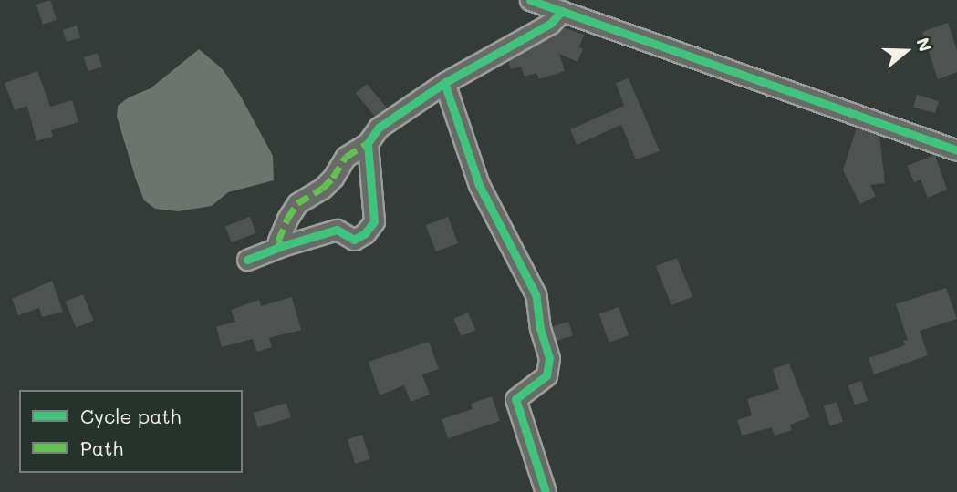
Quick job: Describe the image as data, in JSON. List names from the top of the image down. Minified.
{"legend":["Cycle path","Path"],"north":"right"}
